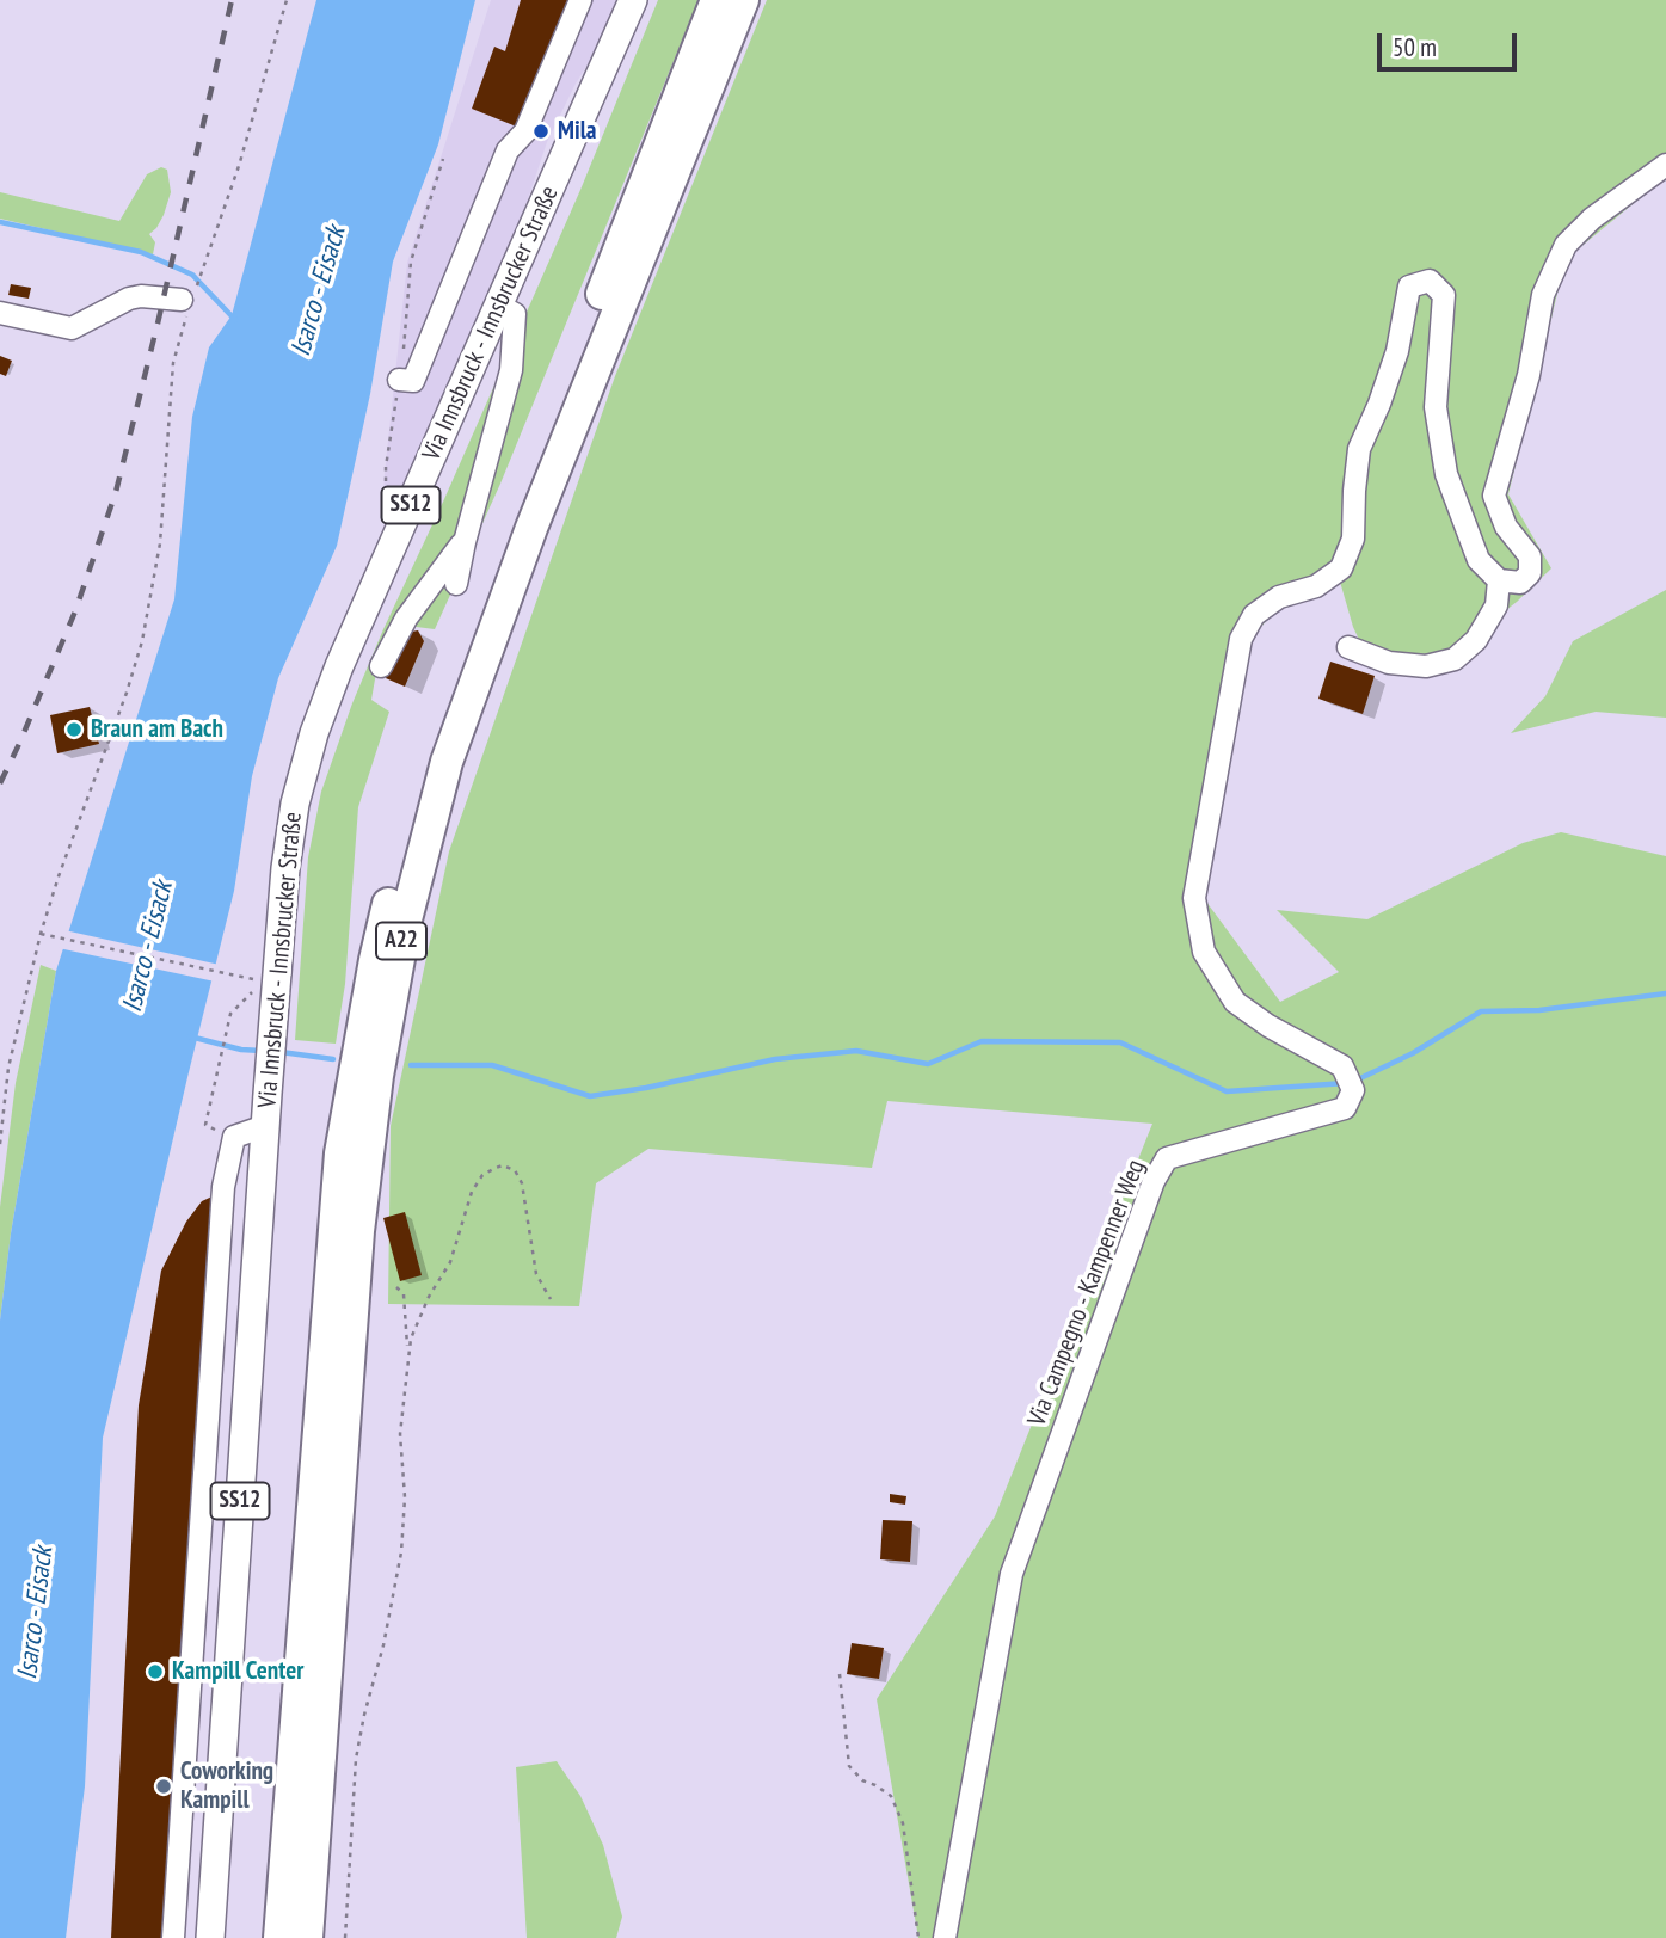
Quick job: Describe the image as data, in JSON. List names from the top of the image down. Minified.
{"streets":{"highway":["A22"],"main road":["Via Innsbruck - Innsbrucker Straße","SS12"],"street":["Via Campegno - Kampenner Weg"]},"water":["Isarco - Eisack"],"places":["Mila","Braun am Bach","Kampill Center","Coworking Kampill"],"scale_bar":"50 m"}
